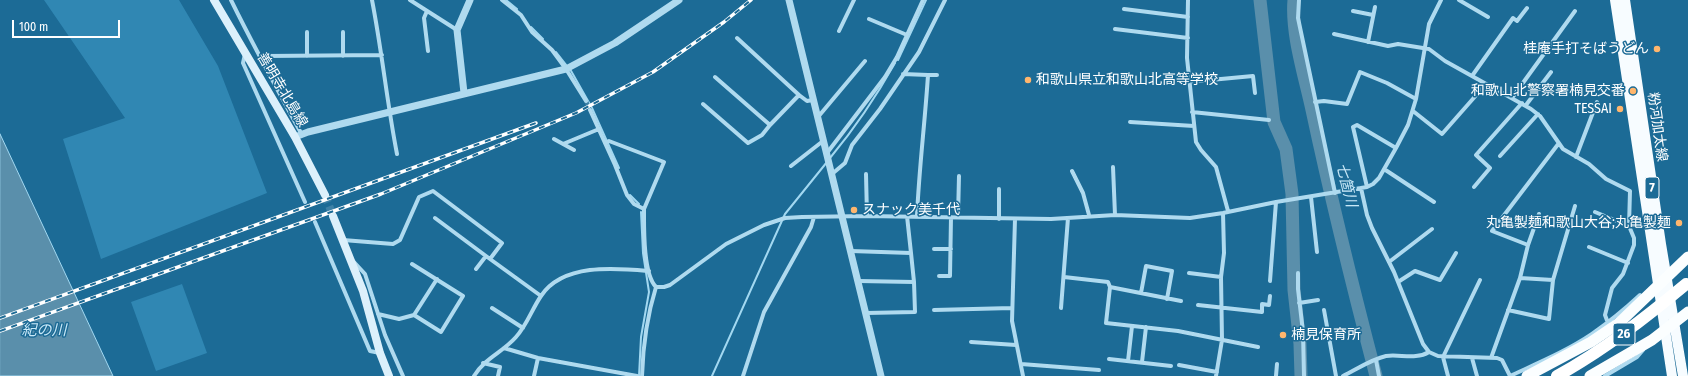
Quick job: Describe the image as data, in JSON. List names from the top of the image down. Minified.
{"streets":{"highway":["26"],"main road":["善明寺北島線","粉河加太線","7"]},"crossings":[["粉河加太線","26"]],"water":["七箇川","紀の川"],"places":["桂庵手打そばうどん","和歌山県立和歌山北高等学校","和歌山北警察署楠見交番","TESSAI","スナック美千代","丸亀製麺和歌山大谷;丸亀製麺","楠見保育所"],"scale_bar":"100 m"}
